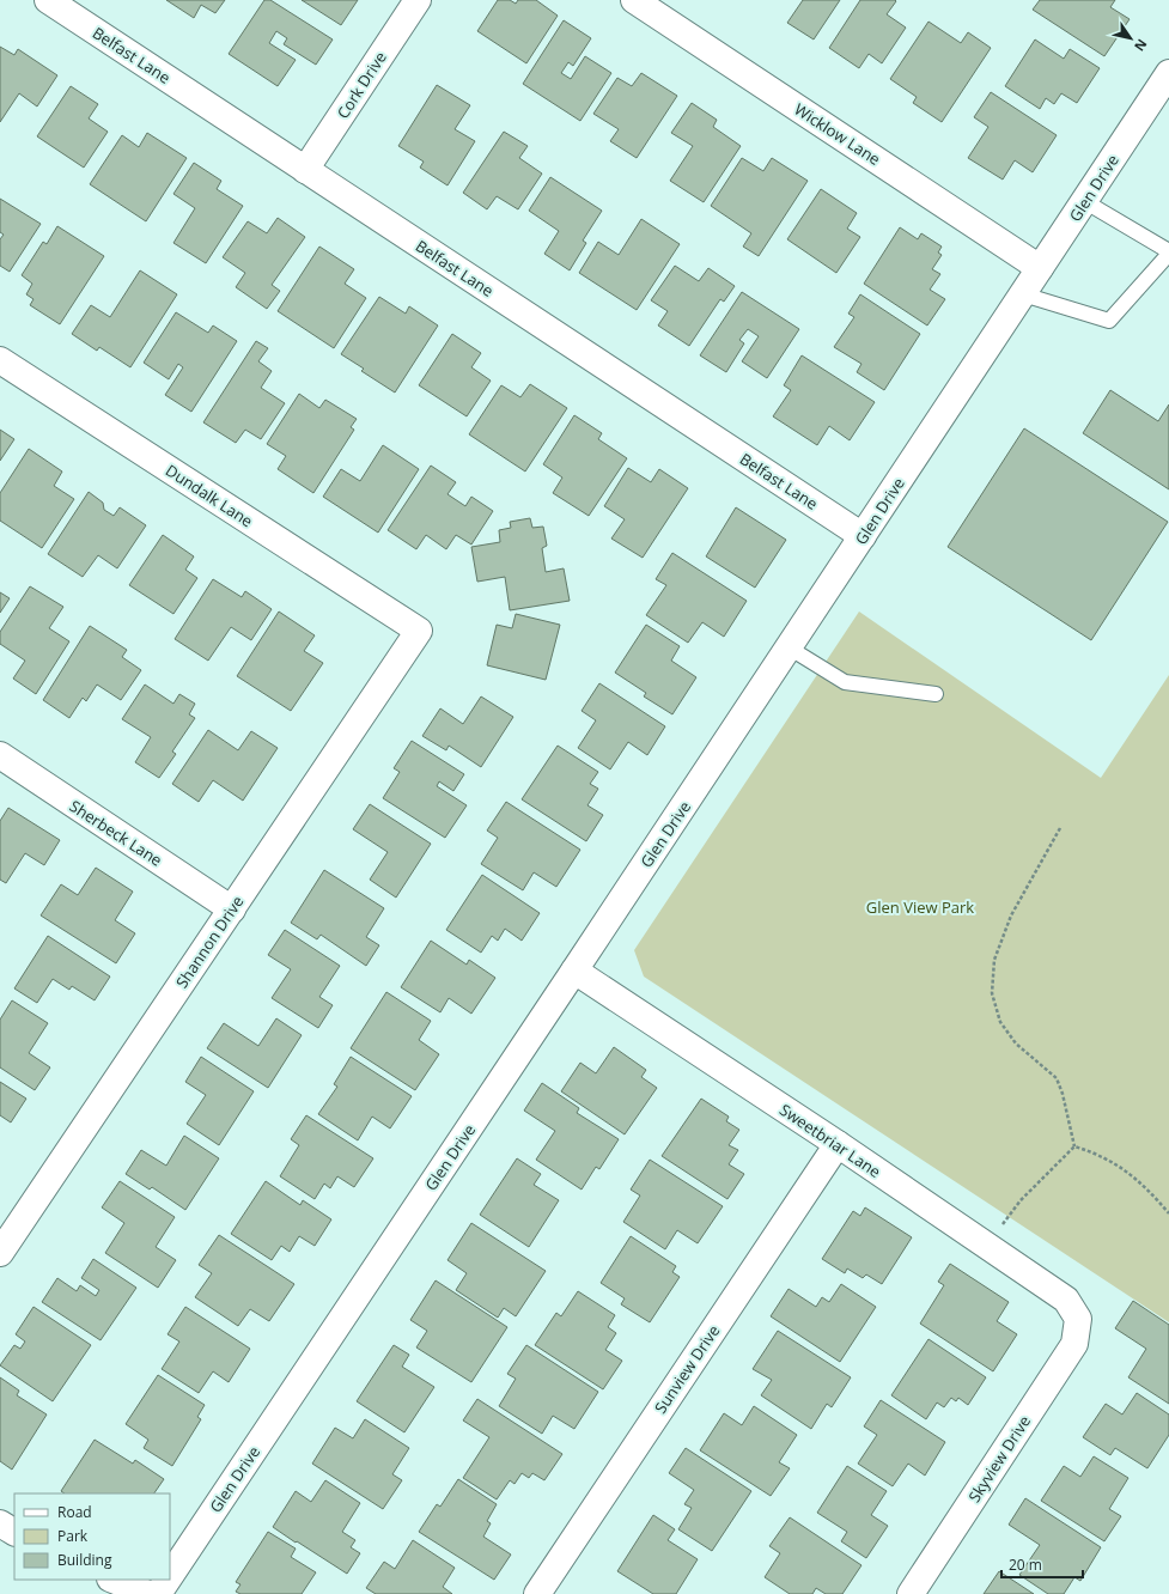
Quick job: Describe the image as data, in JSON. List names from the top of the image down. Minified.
{"streets":{"street":["Belfast Lane","Cork Drive","Wicklow Lane","Glen Drive","Dundalk Lane","Sherbeck Lane","Shannon Drive","Sweetbriar Lane","Sunview Drive","Skyview Drive"]},"crossings":[["Belfast Lane","Cork Drive"],["Belfast Lane","Glen Drive"],["Wicklow Lane","Glen Drive"],["Glen Drive","Sweetbriar Lane"],["Dundalk Lane","Shannon Drive"],["Sherbeck Lane","Shannon Drive"],["Sweetbriar Lane","Sunview Drive"],["Sweetbriar Lane","Skyview Drive"]],"parks":["Glen View Park"],"legend":["Road","Park","Building"],"scale_bar":"20 m","north":"bottom right"}
